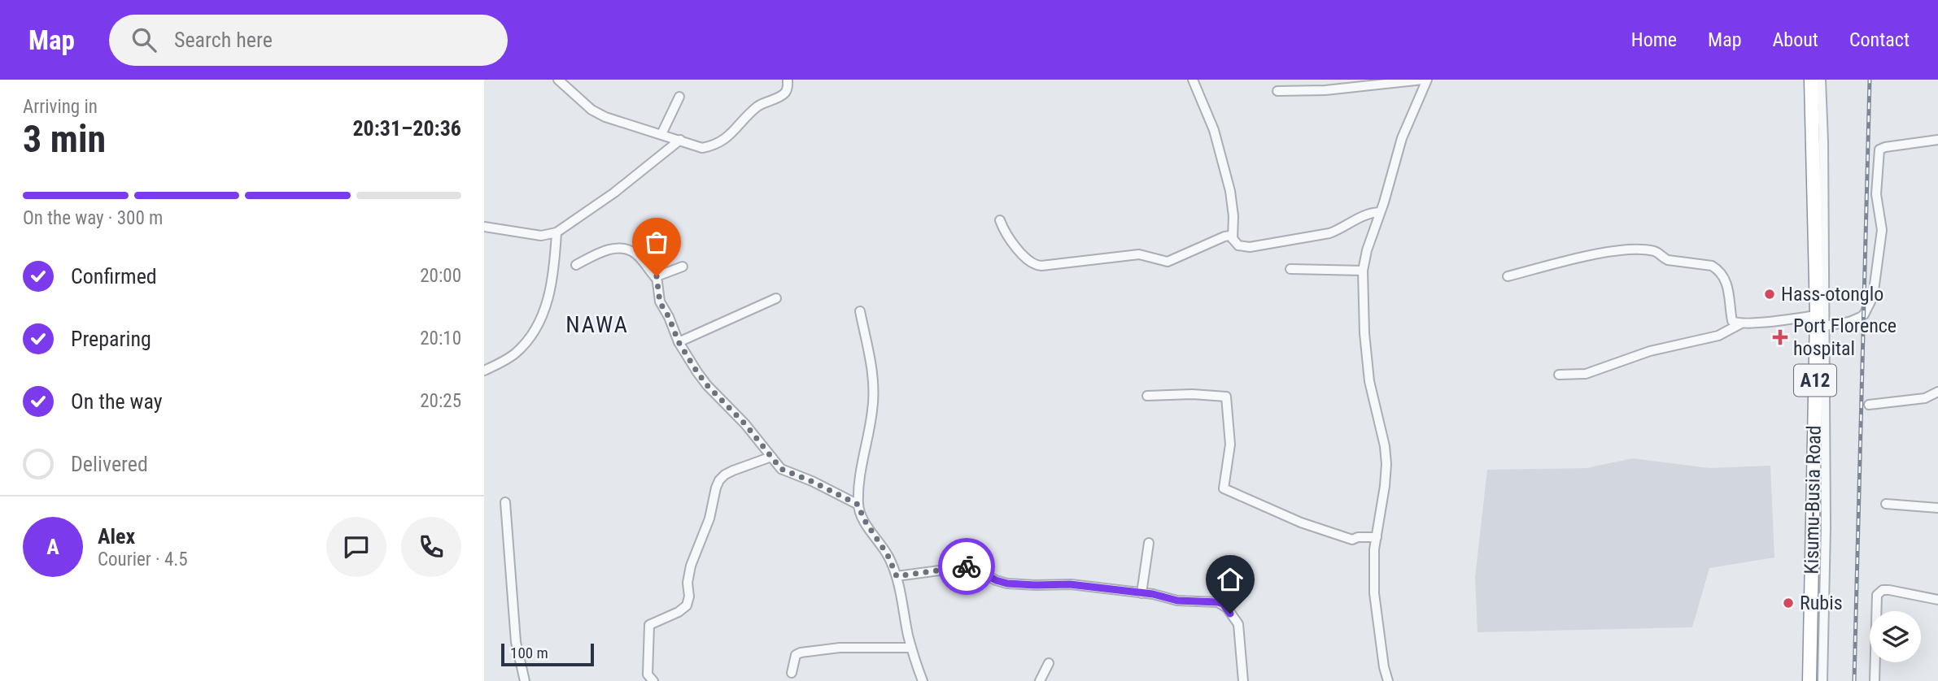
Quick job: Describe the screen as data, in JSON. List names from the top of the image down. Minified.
{"streets":{"highway":["A12","Kisumu-Busia Road"]},"districts":["NAWA"],"places":{"other":["Hass-otonglo","Rubis"],"health":["Port Florence hospital"]},"scale_bar":"100 m","page":{"header":"Map","search":"Search here","nav":["Home","Map","About","Contact"],"heading":["3 min","Arriving in","20:31–20:36"],"panel":["Alex","Courier · 4.5"],"bar":"On the way · 300 m","list":[["Confirmed","20:00"],["Preparing","20:10"],["On the way","20:25"],"Delivered"],"round":"A","scale":"100 m"}}
